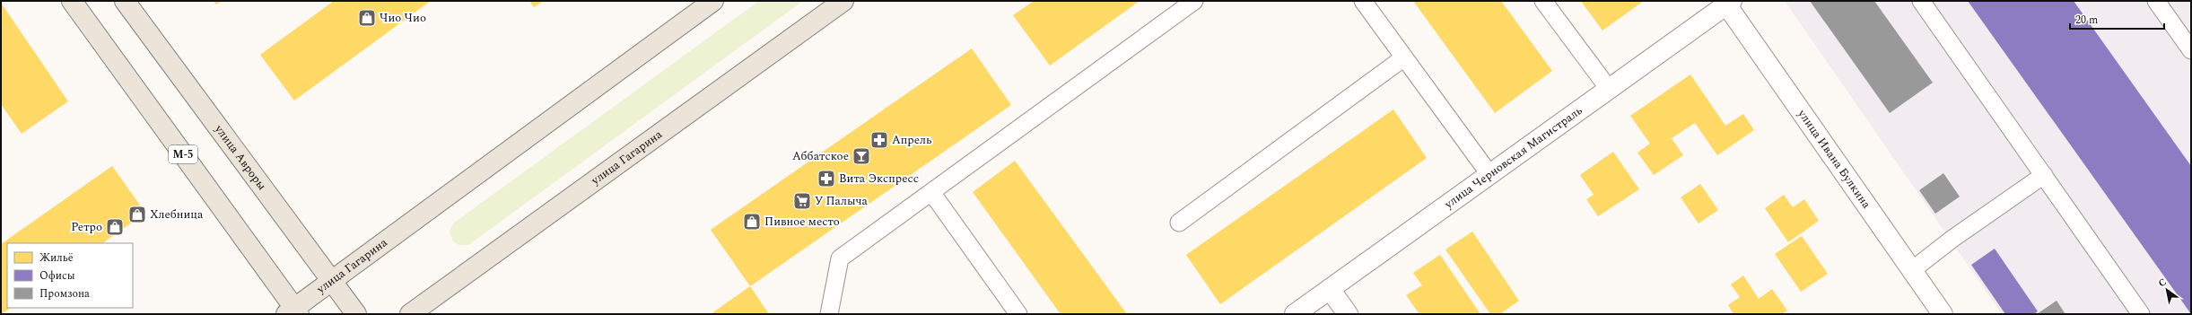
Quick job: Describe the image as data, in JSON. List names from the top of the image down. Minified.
{"streets":{"main road":["М-5","улица Авроры","улица Гагарина"],"street":["улица Черновская Магистраль","улица Ивана Булкина"]},"crossings":[["М-5","улица Гагарина"],["улица Черновская Магистраль","улица Ивана Булкина"],["улица Авроры","улица Гагарина"]],"places":{"shop":["Чио Чио","Хлебница","Пивное место","Ретро"],"pharmacy":["Апрель","Вита Экспресс"],"bar":["Аббатское"],"supermarket":["У Палыча"]},"legend":["Жильё","Офисы","Промзона"],"scale_bar":"20 m","north":"top left"}
